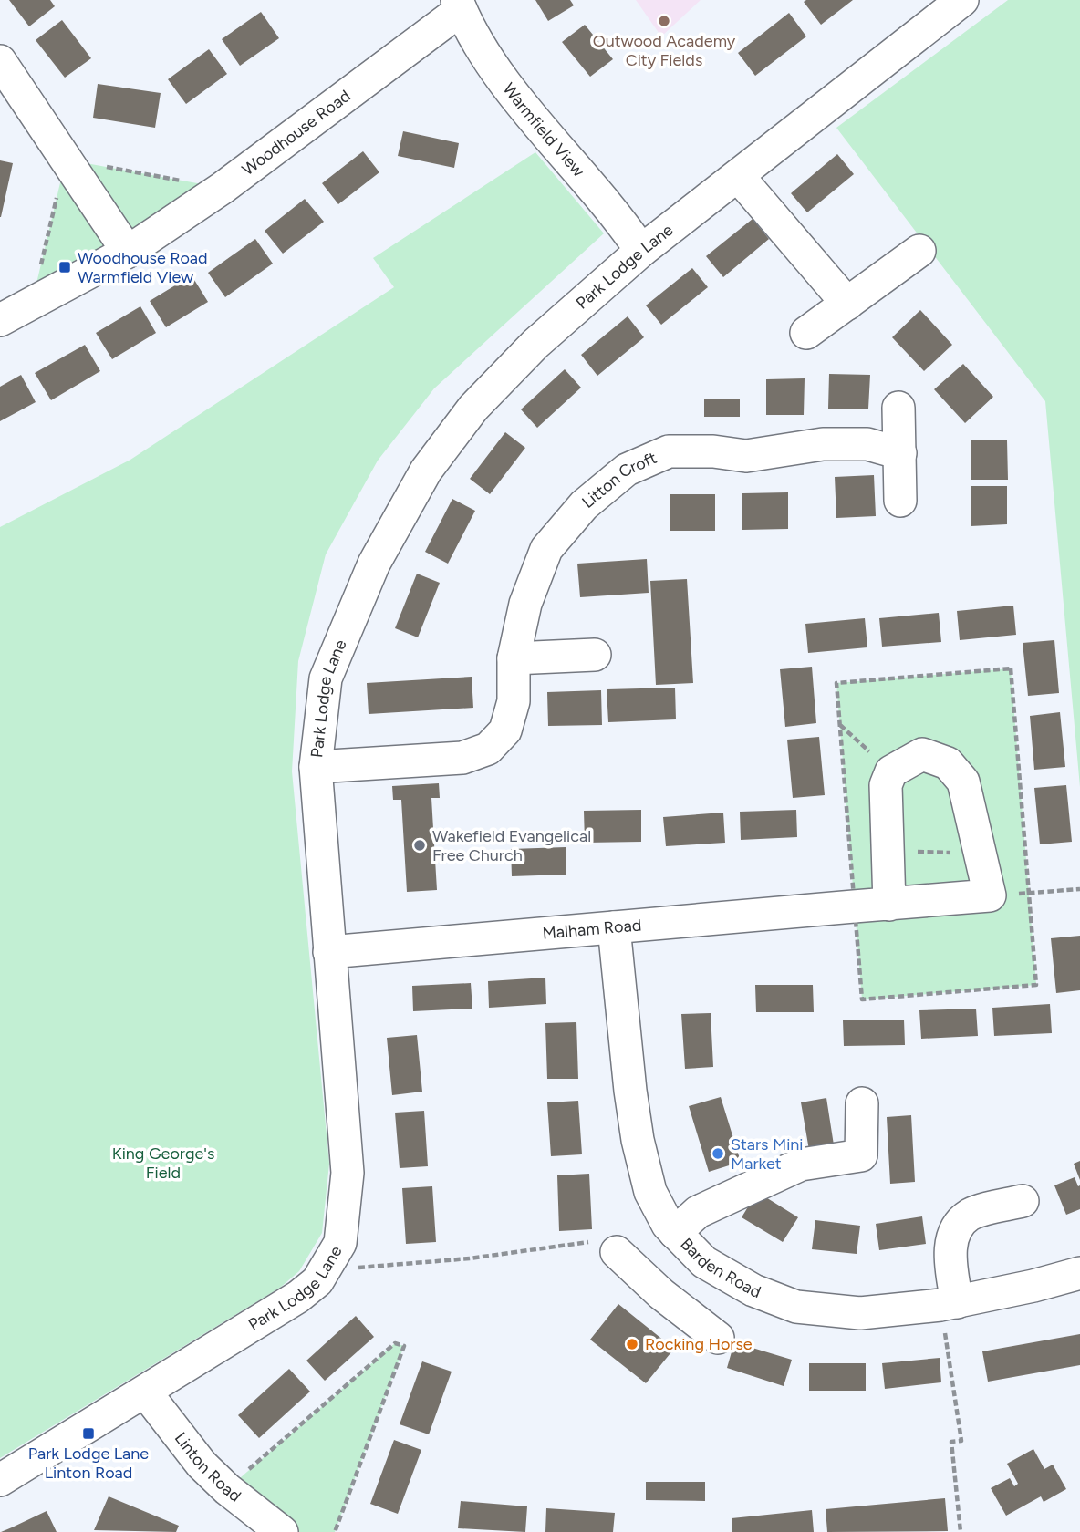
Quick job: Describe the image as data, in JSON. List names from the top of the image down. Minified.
{"streets":{"street":["Warmfield View","Woodhouse Road","Park Lodge Lane","Litton Croft","Malham Road","Barden Road","Linton Road"]},"crossings":[["Warmfield View","Woodhouse Road"],["Warmfield View","Park Lodge Lane"],["Park Lodge Lane","Litton Croft"],["Park Lodge Lane","Malham Road"],["Park Lodge Lane","Linton Road"],["Malham Road","Barden Road"]],"parks":["King George's Field"],"places":{"other":["Outwood Academy City Fields","Wakefield Evangelical Free Church","Stars Mini Market","Rocking Horse"],"transit":["Woodhouse Road Warmfield View","Park Lodge Lane Linton Road"]}}
